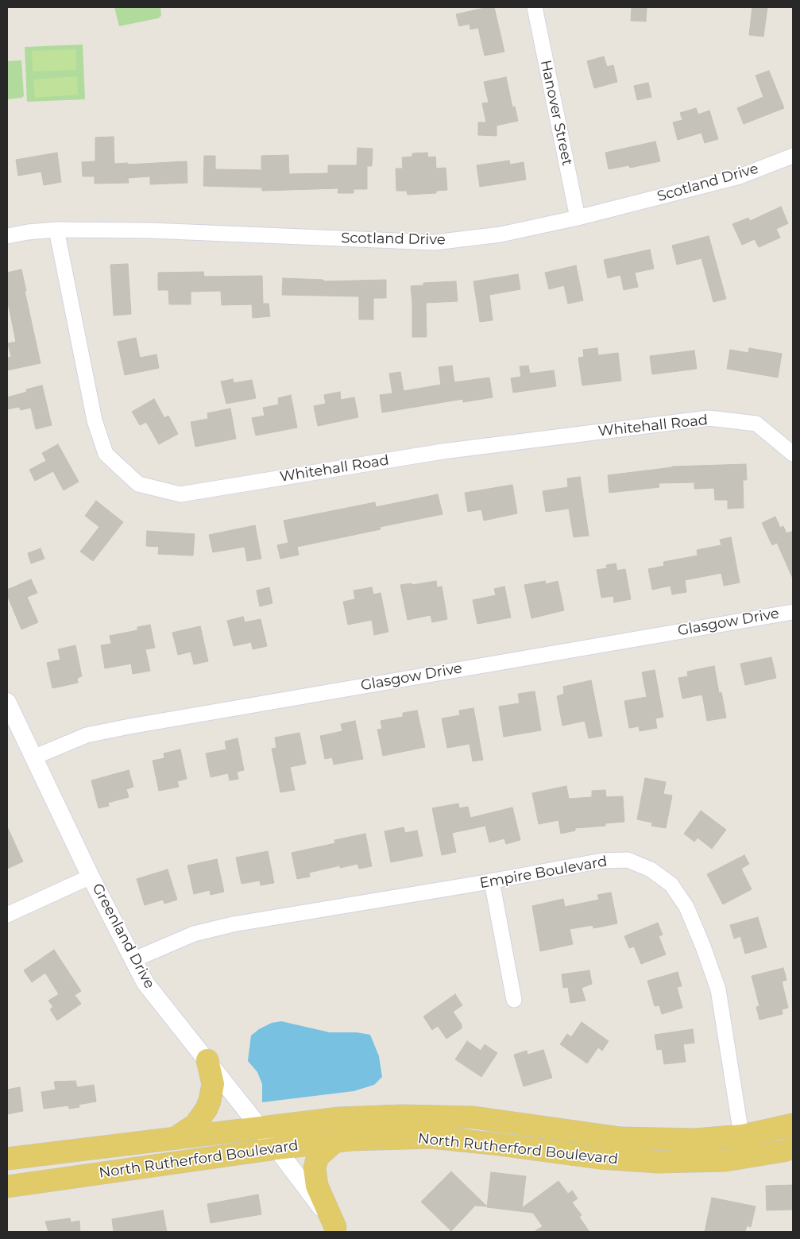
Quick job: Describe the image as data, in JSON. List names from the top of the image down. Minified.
{"streets":{"main road":["North Rutherford Boulevard"],"street":["Hanover Street","Scotland Drive","Whitehall Road","Glasgow Drive","Empire Boulevard","Greenland Drive"]},"crossings":[["Hanover Street","Scotland Drive"],["Scotland Drive","Whitehall Road"],["Glasgow Drive","Greenland Drive"],["Empire Boulevard","Greenland Drive"],["Empire Boulevard","North Rutherford Boulevard"],["Greenland Drive","North Rutherford Boulevard"]]}
